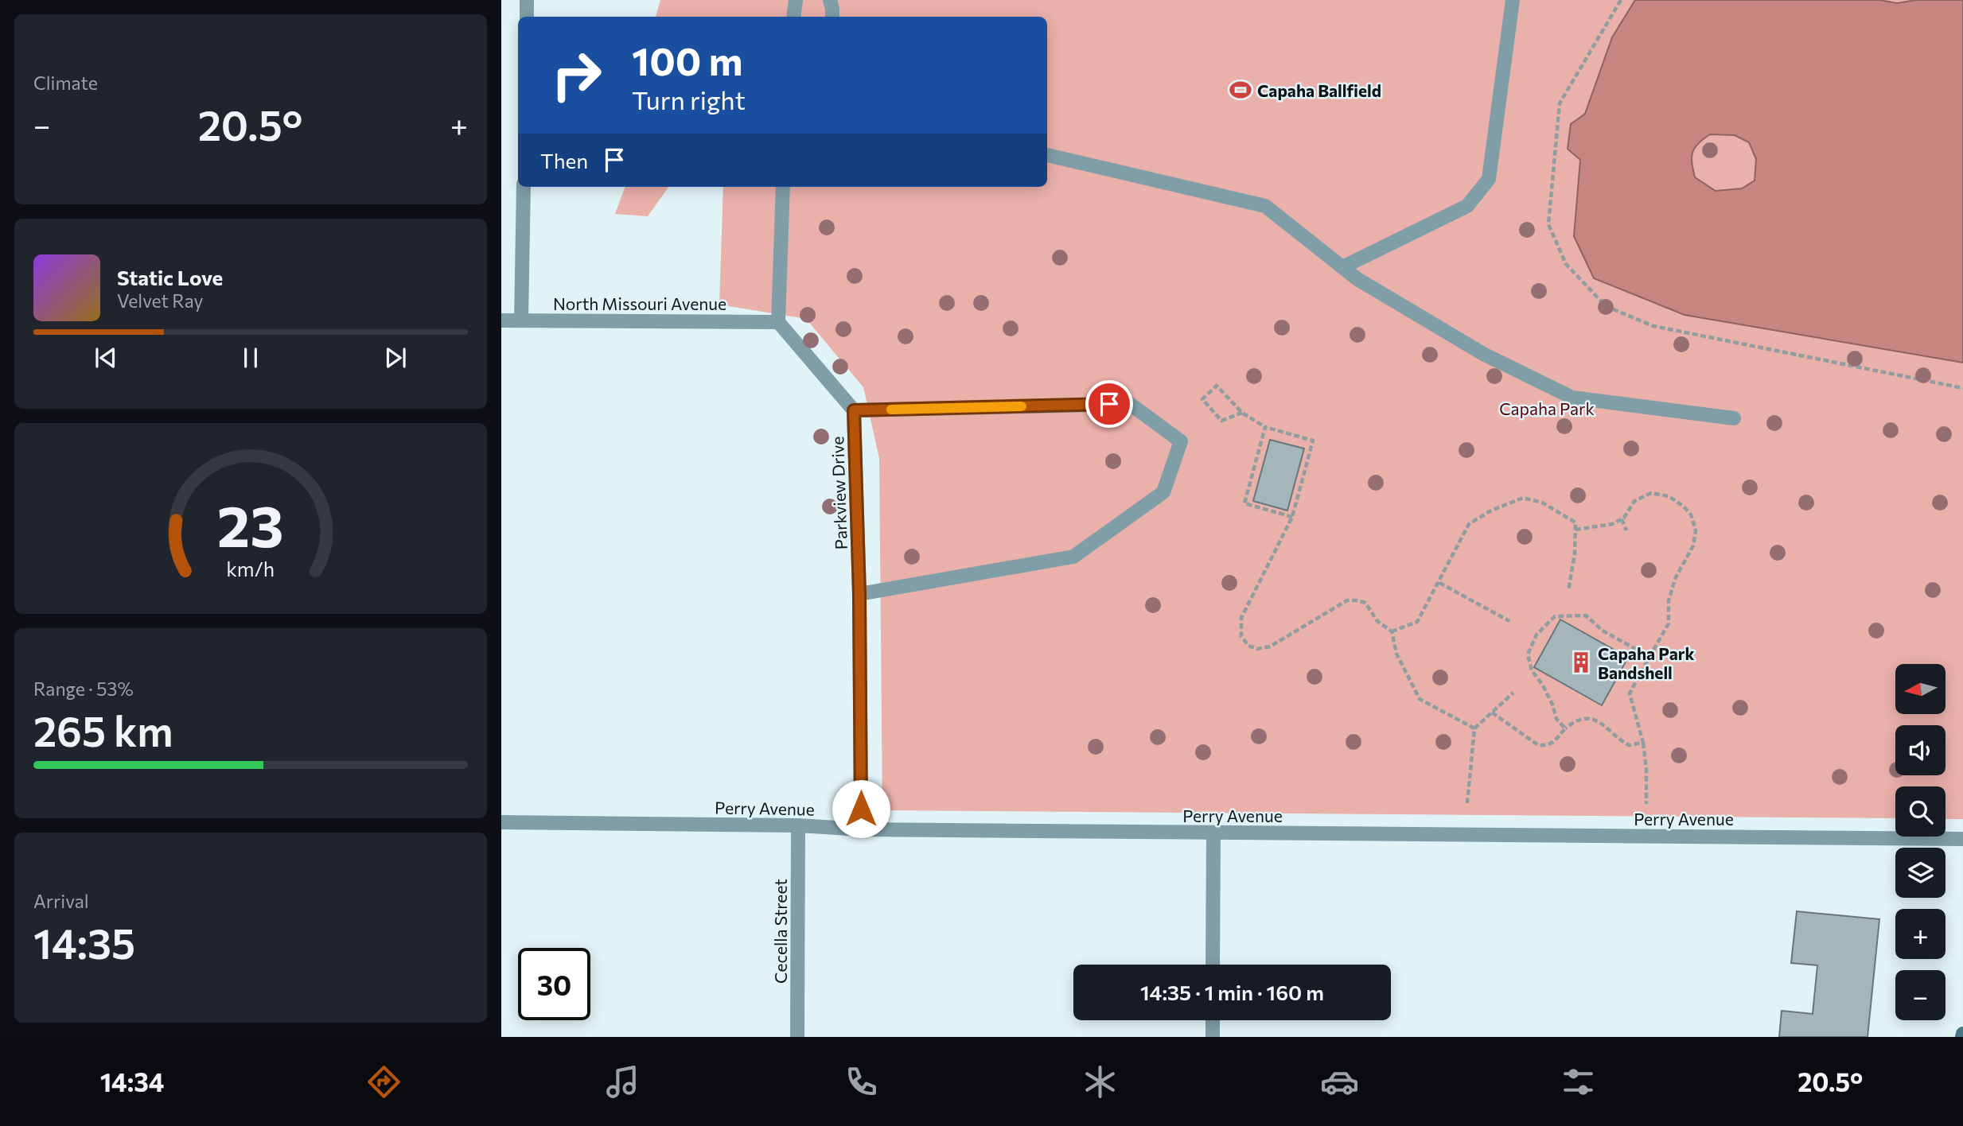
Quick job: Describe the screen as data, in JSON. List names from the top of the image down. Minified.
{"streets":{"street":["North Missouri Avenue","Parkview Drive","Perry Avenue","Cecella Street"]},"crossings":[["Parkview Drive","Perry Avenue"],["Perry Avenue","Cecella Street"]],"parks":["Capaha Park"],"places":{"sports":["Capaha Ballfield"],"building":["Capaha Park Bandshell"]},"north":"left","page":{"tile":["Climate",["Range · 53%","265 km"],["Arrival","14:35"]],"turn":["100 m","Turn right"],"heat":["−","20.5°","+"],"then":"Then","song":["Static Love","Velvet Ray"],"map_buttons":["+","−"],"limit":"30","trip":"14:35 · 1 min · 160 m","tabs":["14:34","20.5°"],"gauge":["23","km/h"]}}
